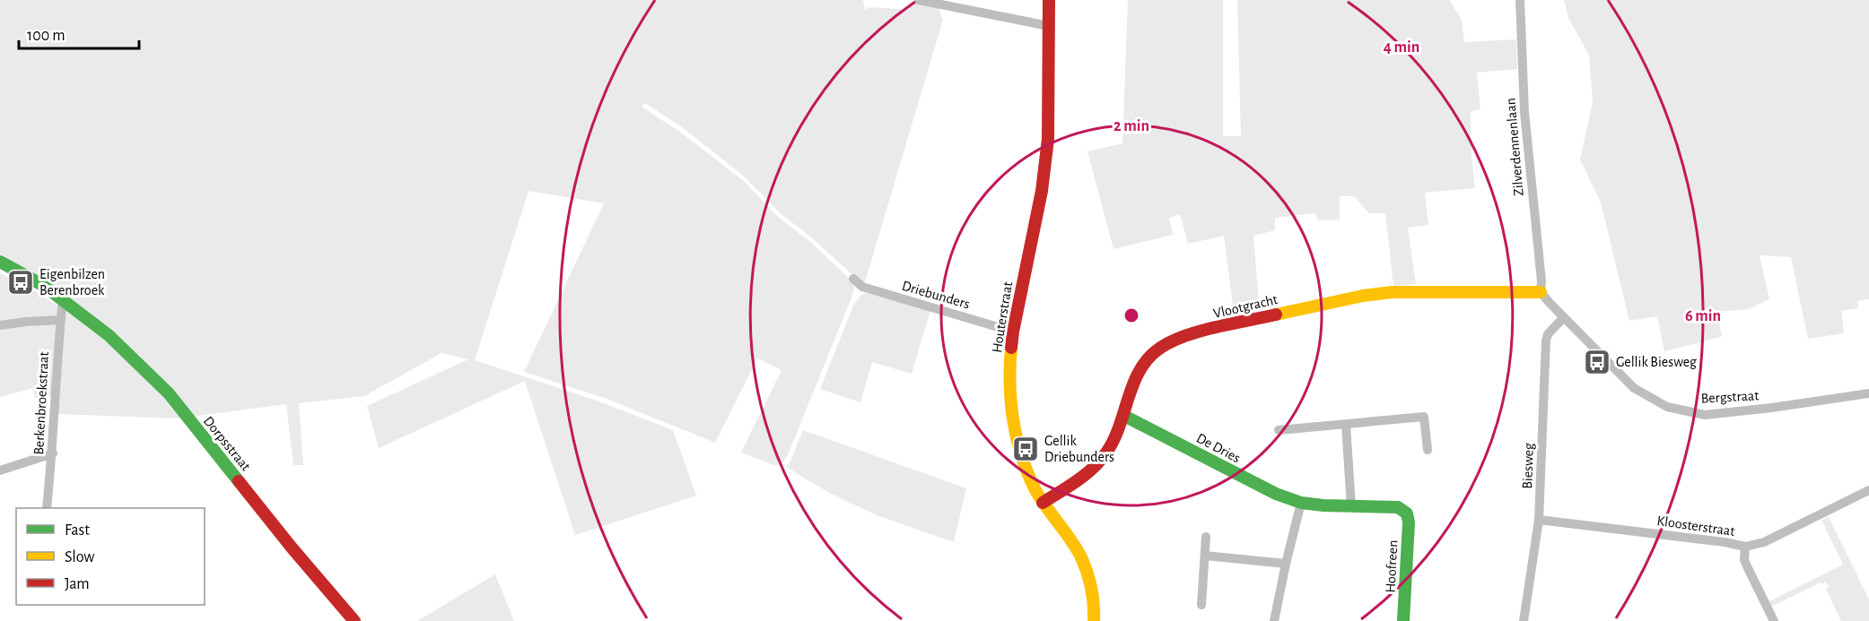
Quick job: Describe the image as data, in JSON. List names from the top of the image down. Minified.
{"streets":{"street":["Zilverdennenlaan","Driebunders","Vlootgracht","Houterstraat","Bergstraat","Berkenbroekstraat","Dorpsstraat","De Dries","Biesweg","Kloosterstraat","Hoofreen"]},"crossings":[["Zilverdennenlaan","Vlootgracht"],["Zilverdennenlaan","Bergstraat"],["Driebunders","Houterstraat"],["Vlootgracht","Houterstraat"],["Vlootgracht","Bergstraat"],["Vlootgracht","De Dries"],["Bergstraat","Biesweg"],["Berkenbroekstraat","Dorpsstraat"],["De Dries","Hoofreen"],["Biesweg","Kloosterstraat"]],"places":{"bus stop":["Eigenbilzen Berenbroek","Gellik Biesweg","Gellik Driebunders"]},"legend":["Fast","Slow","Jam"],"scale_bar":"100 m","rings":["4 min","2 min","6 min"]}
